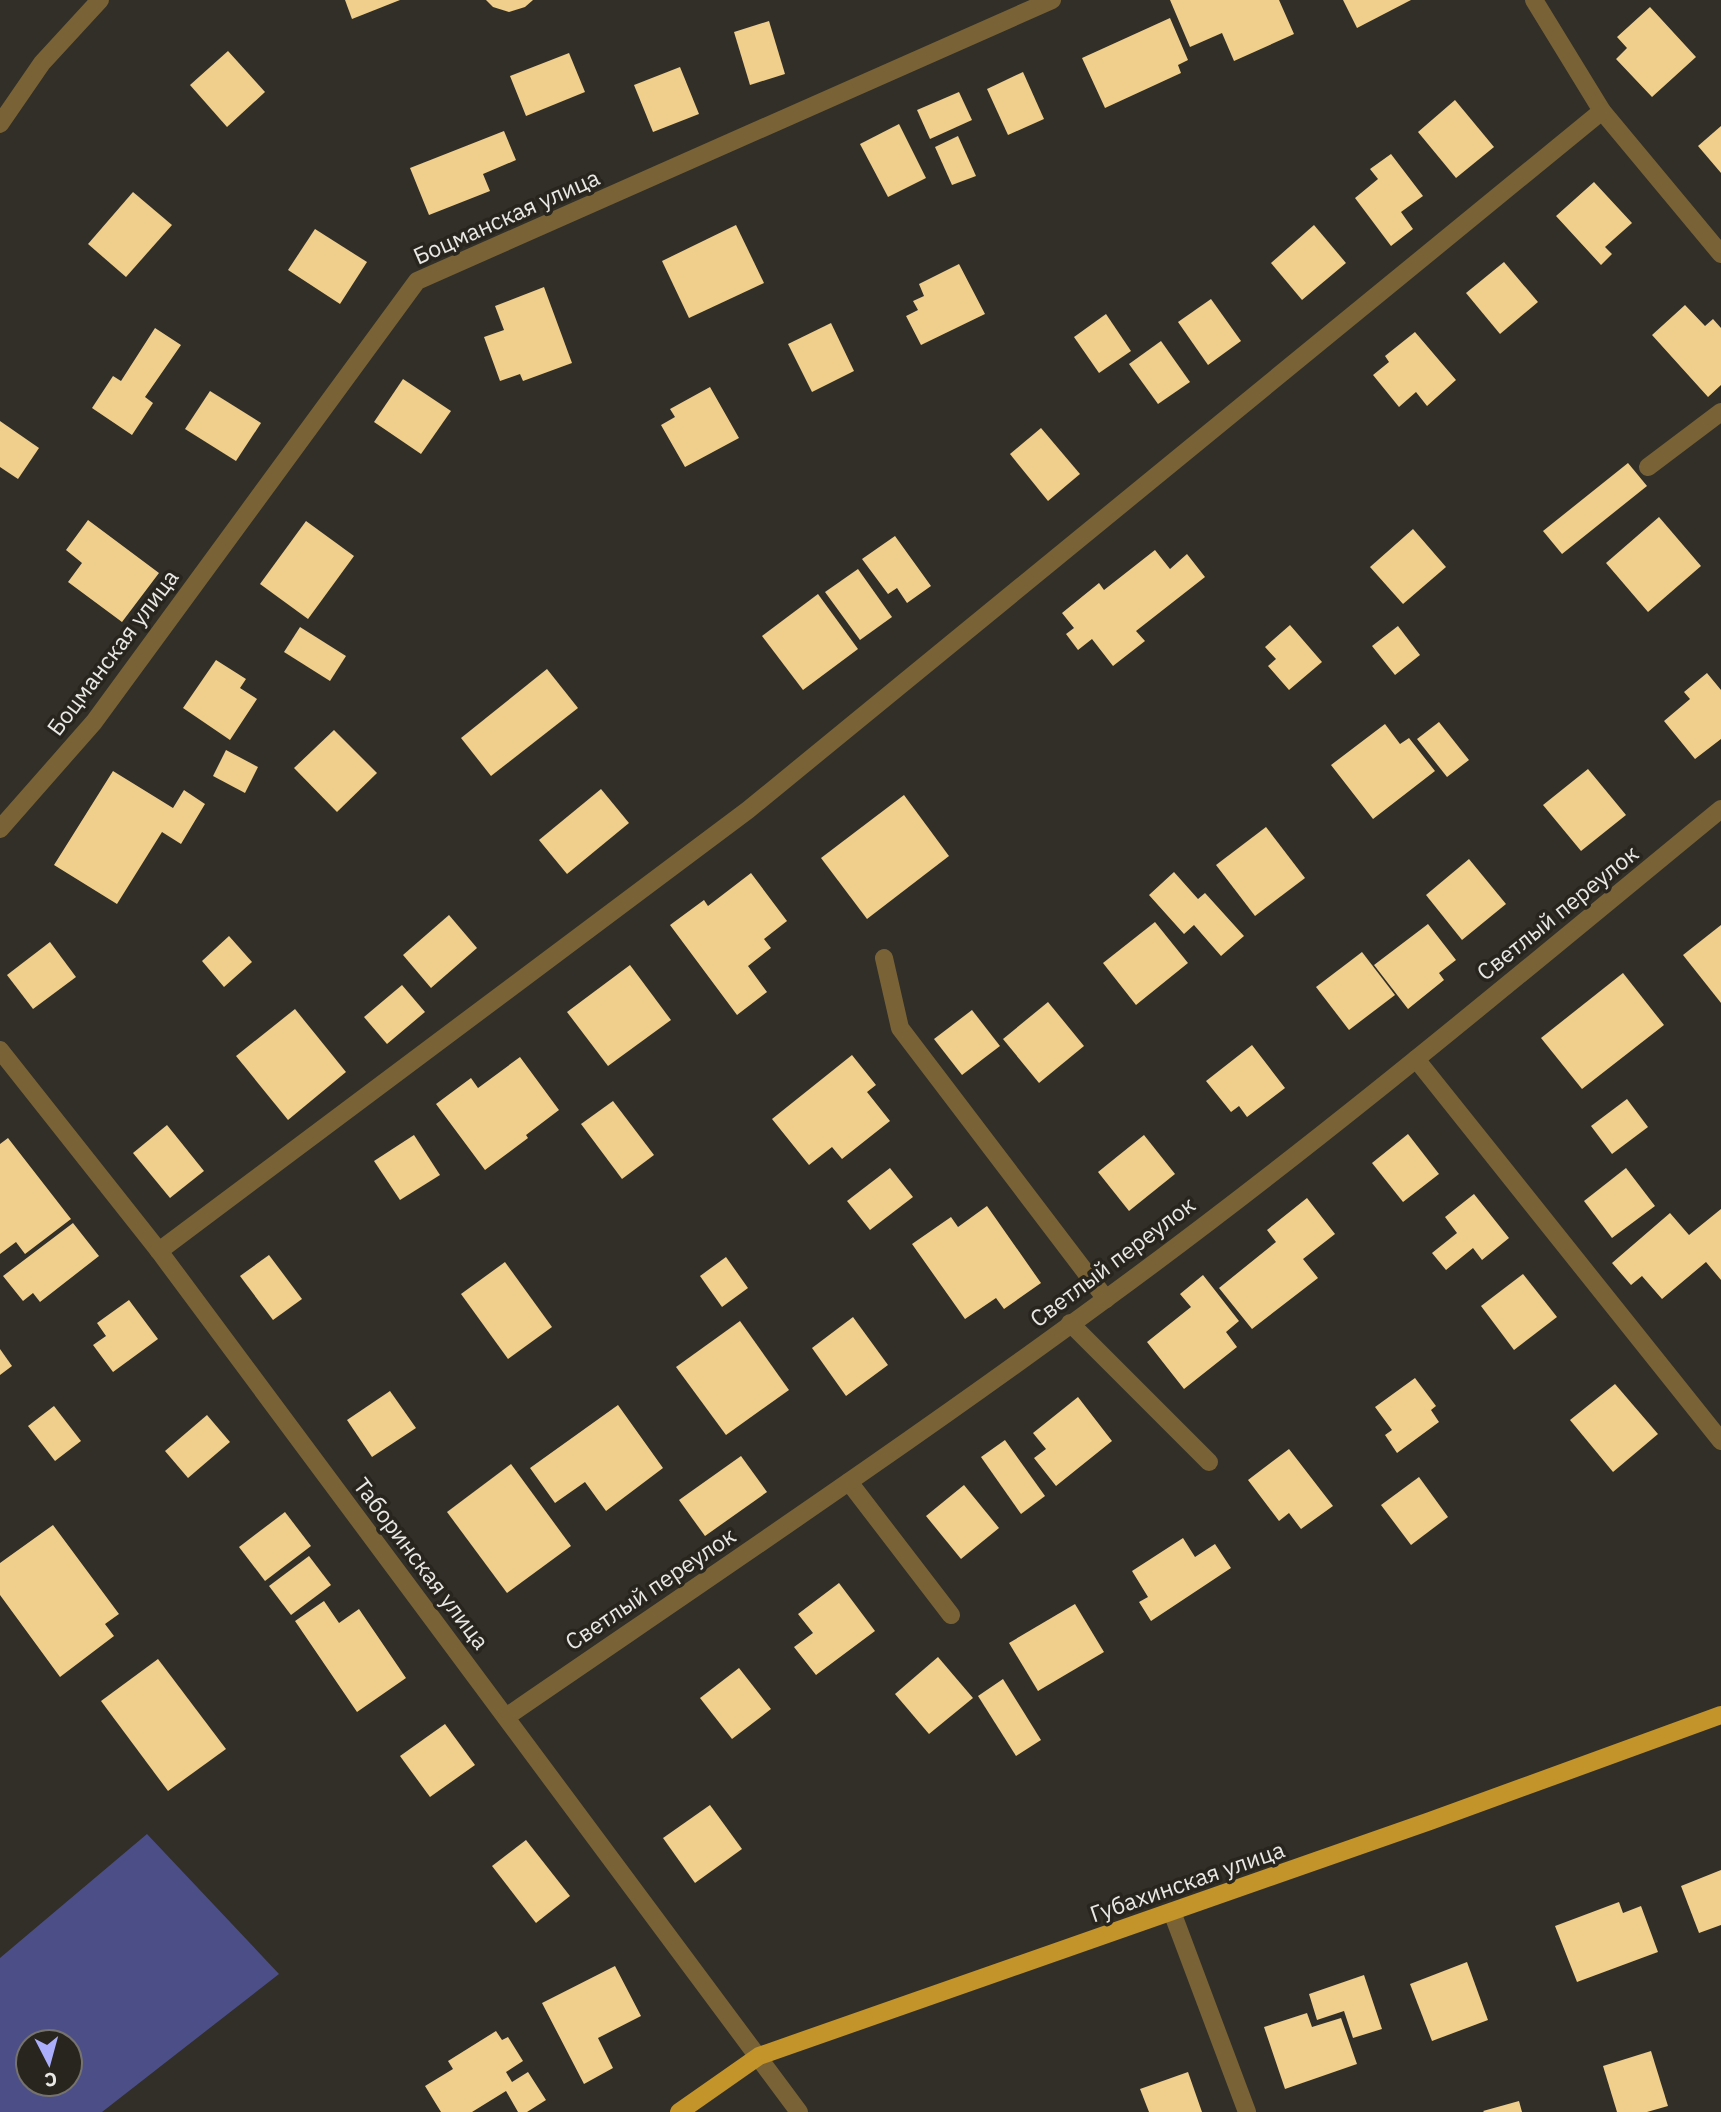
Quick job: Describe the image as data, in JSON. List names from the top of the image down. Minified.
{"streets":{"main road":["Губахинская улица"],"street":["Боцманская улица","Светлый переулок","Таборинская улица"]},"crossings":[["Светлый переулок","Таборинская улица"],["Таборинская улица","Губахинская улица"]],"north":"bottom"}
